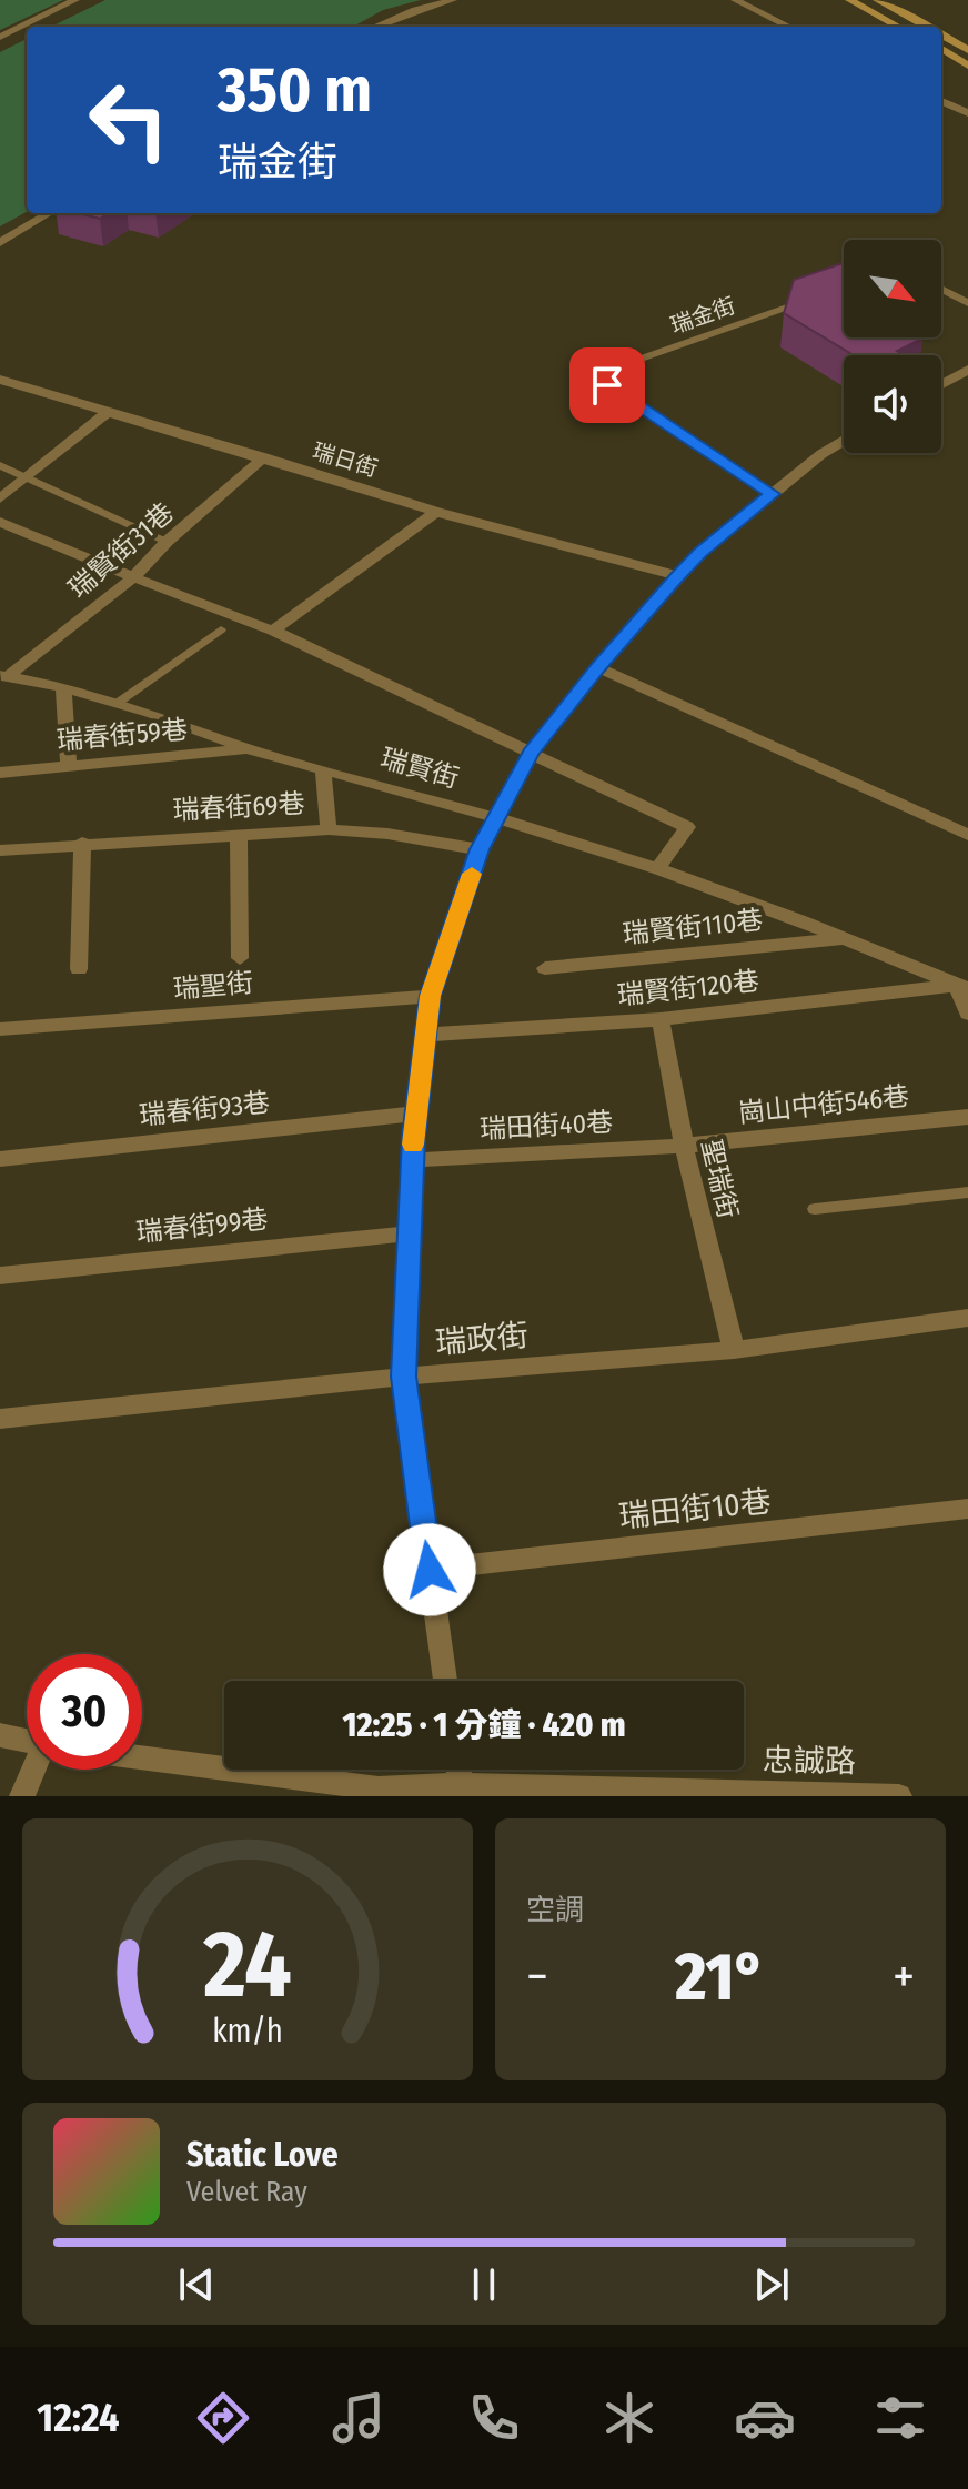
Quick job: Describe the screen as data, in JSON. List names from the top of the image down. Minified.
{"streets":{"street":["瑞金街","瑞日街","瑞賢街31巷","瑞春街59巷","瑞賢街","瑞春街69巷","瑞賢街110巷","瑞聖街","瑞賢街120巷","崗山中街546巷","瑞春街93巷","瑞田街40巷","聖瑞街","瑞春街99巷","瑞政街","瑞田街10巷","忠誠路"]},"crossings":[["瑞日街","瑞賢街31巷"],["瑞賢街31巷","瑞賢街"],["瑞春街59巷","瑞賢街"],["瑞賢街","瑞賢街110巷"],["瑞賢街","瑞賢街120巷"],["瑞賢街120巷","聖瑞街"],["崗山中街546巷","瑞田街40巷"],["崗山中街546巷","聖瑞街"],["瑞田街40巷","聖瑞街"],["聖瑞街","瑞政街"]],"north":"bottom right","page":{"turn":["350 m","瑞金街"],"limit":"30","trip":"12:25 · 1 分鐘 · 420 m","tile":"空調","heat":["−","21°","+"],"song":["Static Love","Velvet Ray"],"tabs":"12:24","gauge":["24","km/h"]}}
